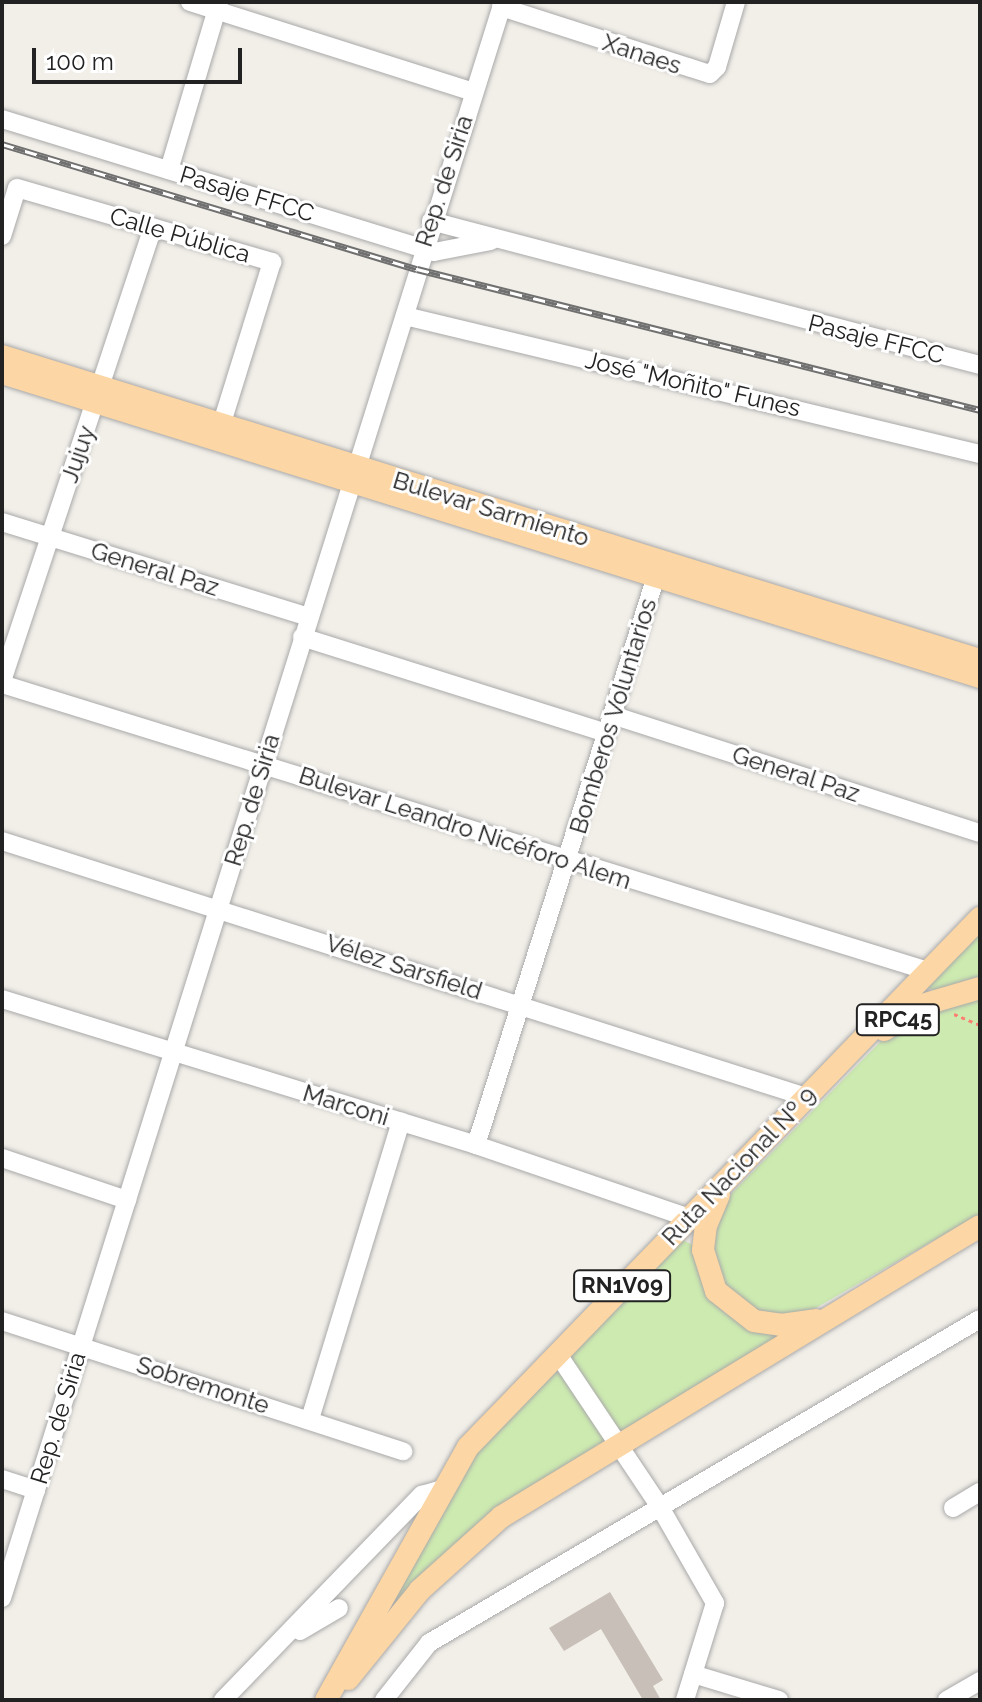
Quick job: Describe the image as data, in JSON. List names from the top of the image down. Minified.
{"streets":{"main road":["Bulevar Sarmiento","RPC45","Ruta Nacional Nº 9","RN1V09"],"street":["Xanaes","Rep. de Siria","Pasaje FFCC","Calle Pública","José \"Moñito\" Funes","Jujuy","General Paz","Bomberos Voluntarios","Bulevar Leandro Nicéforo Alem","Vélez Sarsfield","Marconi","Sobremonte"]},"crossings":[["Xanaes","Rep. de Siria"],["Rep. de Siria","Pasaje FFCC"],["Rep. de Siria","José \"Moñito\" Funes"],["Rep. de Siria","Bulevar Sarmiento"],["Rep. de Siria","General Paz"],["Rep. de Siria","Bulevar Leandro Nicéforo Alem"],["Rep. de Siria","Vélez Sarsfield"],["Rep. de Siria","Marconi"],["Rep. de Siria","Sobremonte"],["Calle Pública","Jujuy"],["Calle Pública","Bulevar Sarmiento"],["Jujuy","Bulevar Sarmiento"],["Jujuy","General Paz"],["Jujuy","Bulevar Leandro Nicéforo Alem"],["Bulevar Sarmiento","Bomberos Voluntarios"],["General Paz","Bomberos Voluntarios"],["Bomberos Voluntarios","Bulevar Leandro Nicéforo Alem"],["Bomberos Voluntarios","Vélez Sarsfield"],["Bomberos Voluntarios","Marconi"],["Bulevar Leandro Nicéforo Alem","Ruta Nacional Nº 9"],["Vélez Sarsfield","Ruta Nacional Nº 9"],["RPC45","Ruta Nacional Nº 9"],["Marconi","Ruta Nacional Nº 9"],["Ruta Nacional Nº 9","RN1V09"]],"scale_bar":"100 m"}
